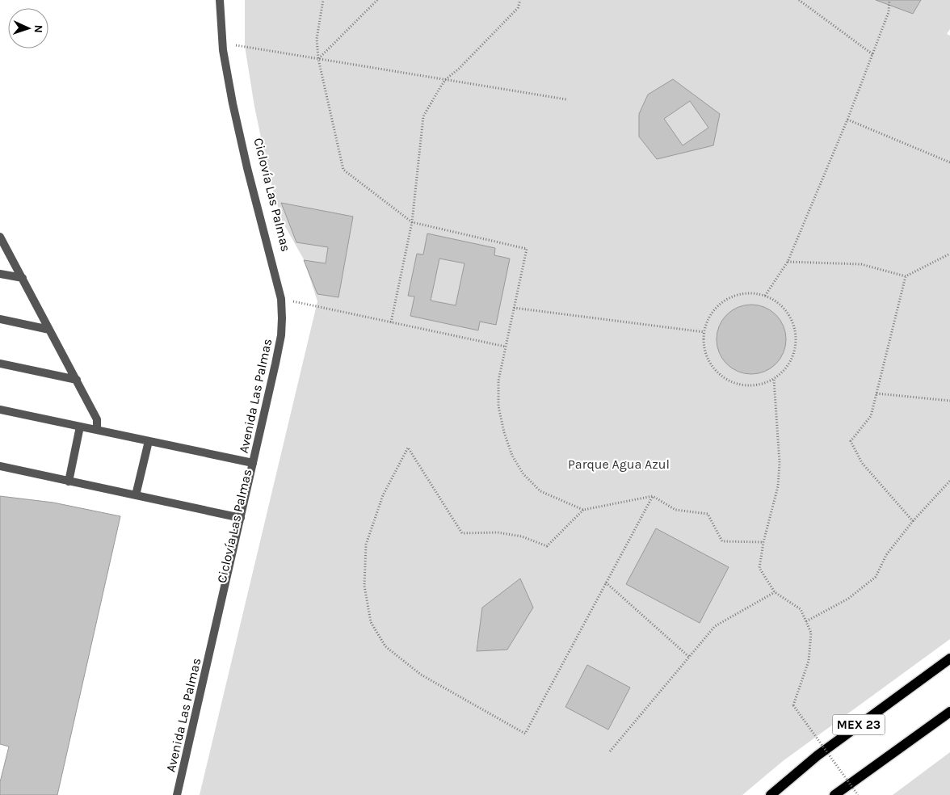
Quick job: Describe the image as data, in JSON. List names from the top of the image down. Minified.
{"streets":{"main road":["MEX 23"],"street":["Avenida Las Palmas"]},"parks":["Parque Agua Azul"],"north":"right"}
